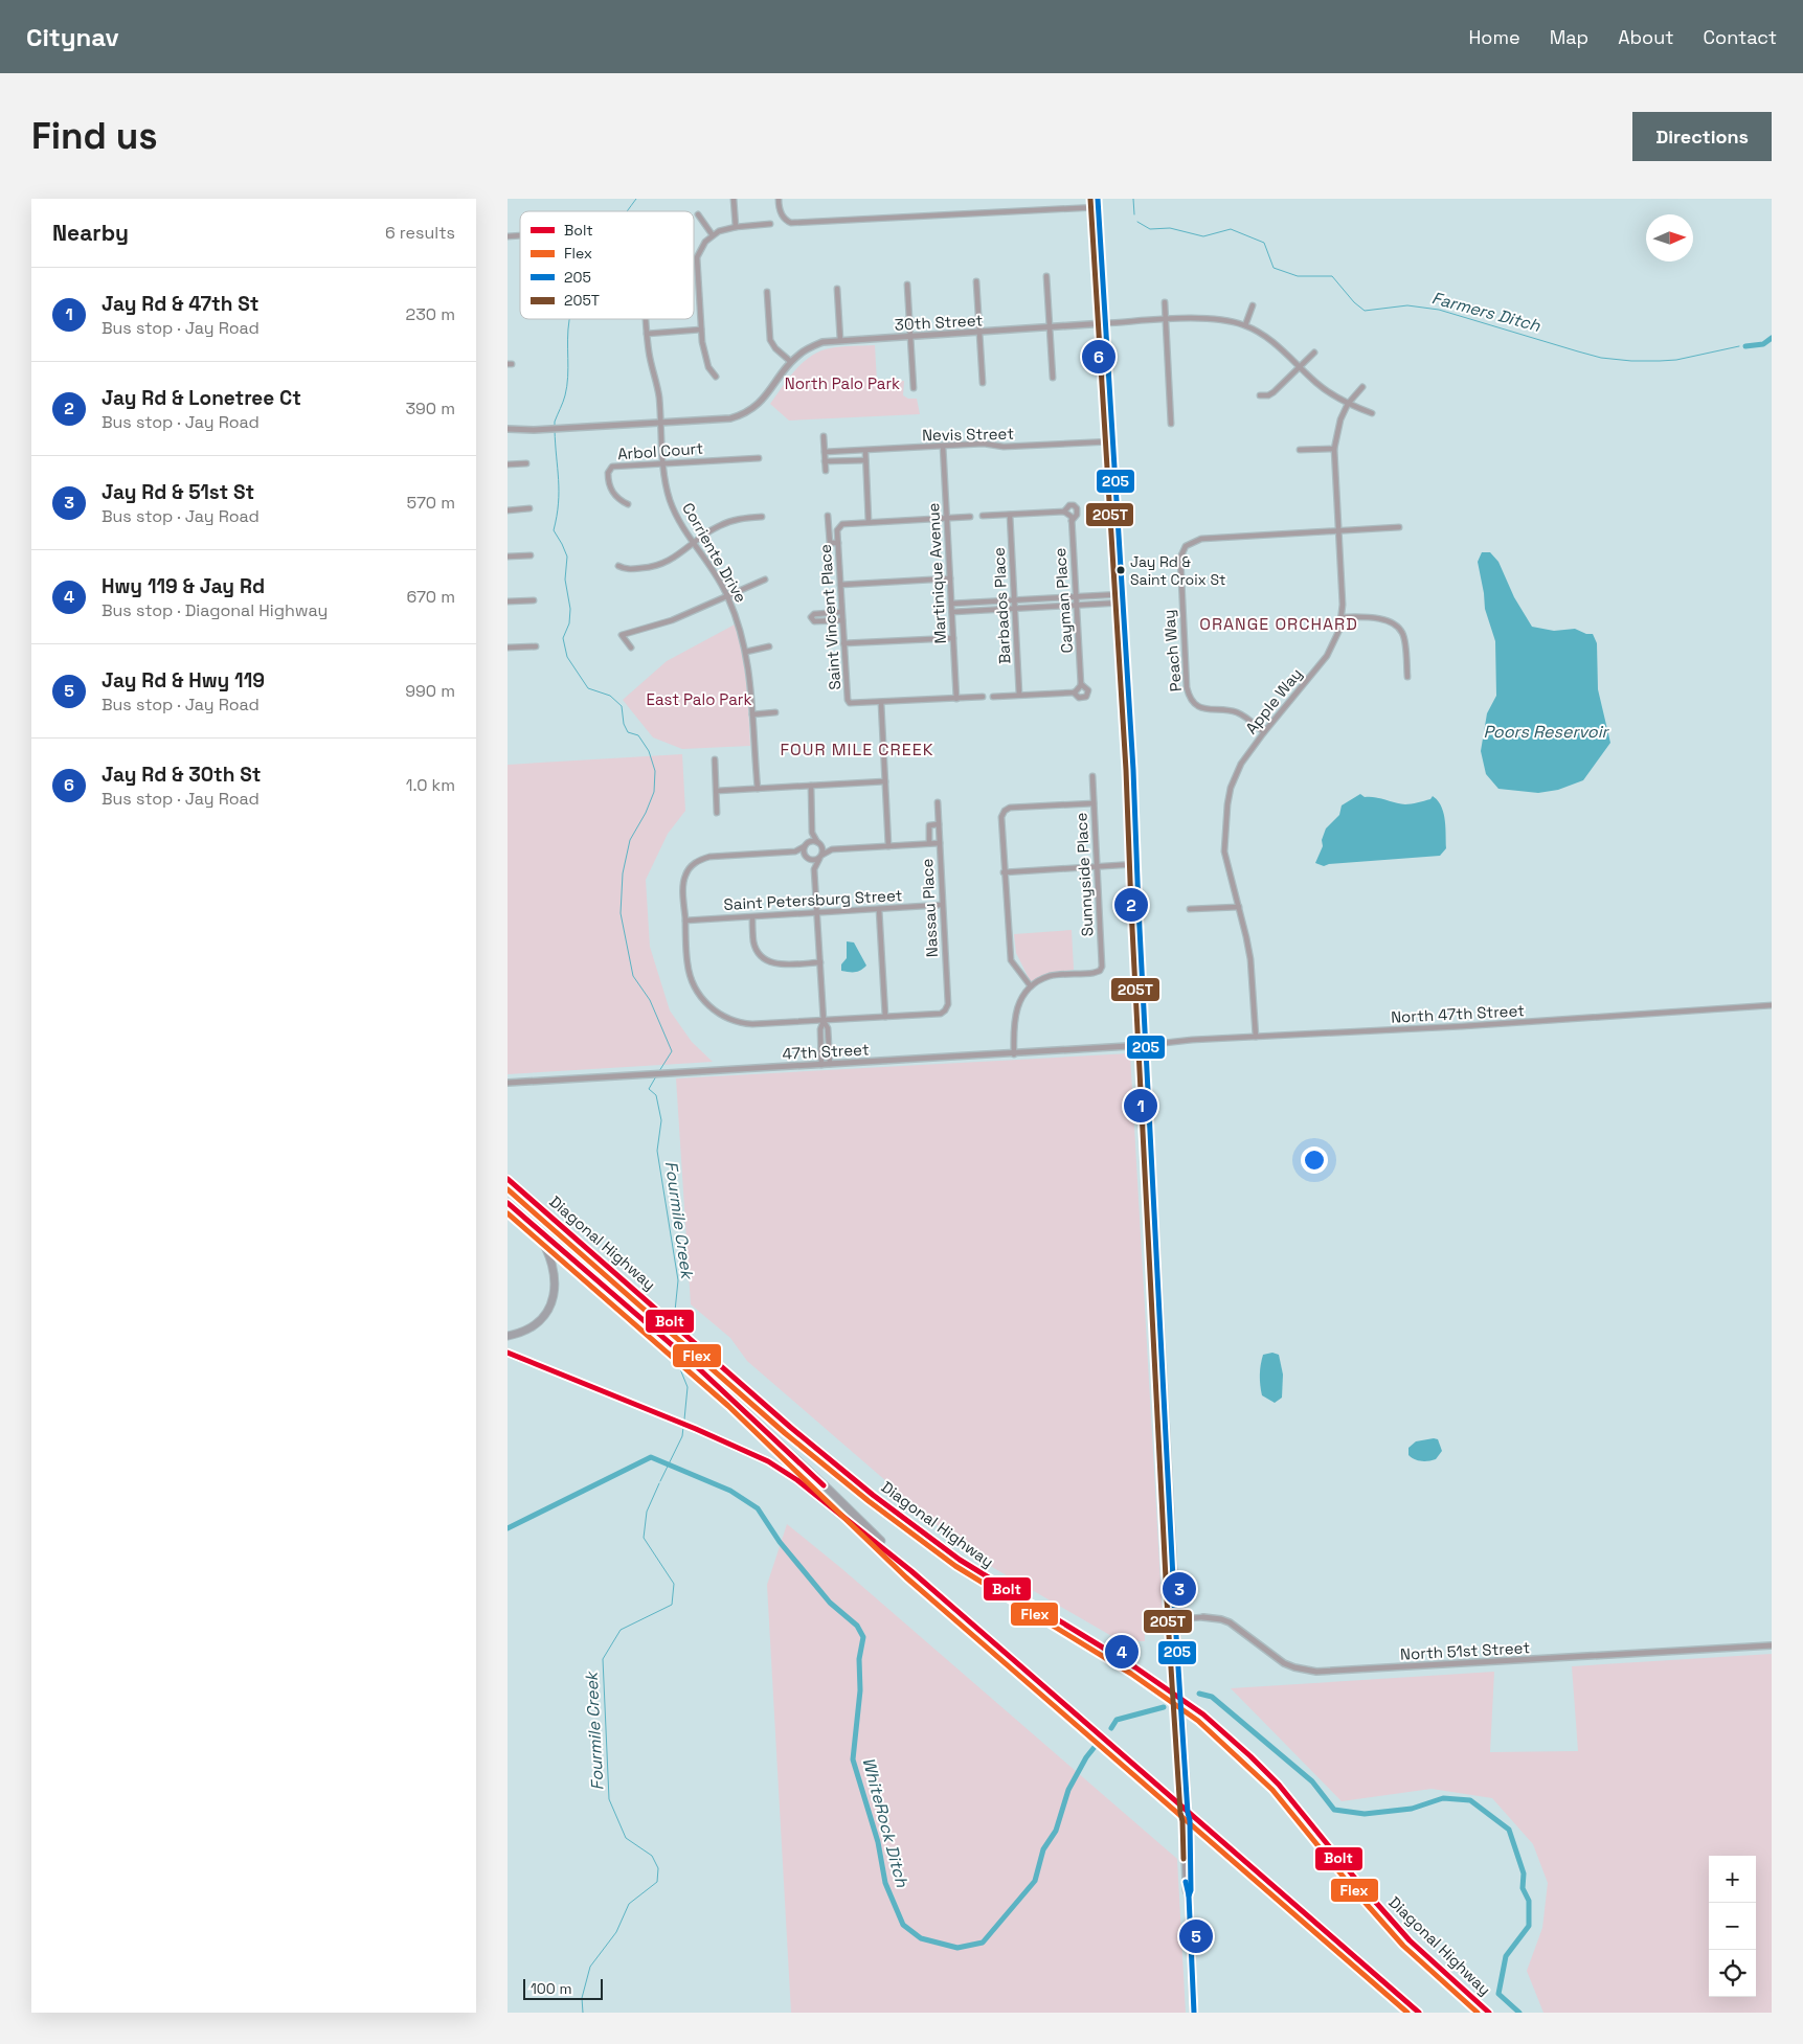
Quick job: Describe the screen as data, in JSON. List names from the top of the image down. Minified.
{"streets":{"highway":["Diagonal Highway"],"street":["30th Street","Nevis Street","Arbol Court","Corriente Drive","Martinique Avenue","Cayman Place","Barbados Place","Saint Vincent Place","Peach Way","Apple Way","Sunnyside Place","Saint Petersburg Street","Nassau Place","North 47th Street","47th Street","North 51st Street"]},"crossings":[["30th Street","Corriente Drive"],["30th Street","Apple Way"],["Nevis Street","Martinique Avenue"],["Arbol Court","Corriente Drive"],["Peach Way","Apple Way"],["Apple Way","North 47th Street"],["Saint Petersburg Street","Nassau Place"],["North 47th Street","47th Street"]],"districts":["ORANGE ORCHARD","FOUR MILE CREEK"],"water":["Farmers Ditch","Poors Reservoir","Fourmile Creek","WhiteRock Ditch"],"parks":["North Palo Park","East Palo Park"],"places":["Jay Rd & Saint Croix St"],"lines":["transit line 205","transit line 205T","transit line Bolt","transit line Flex"],"legend":["Bolt","Flex","205","205T"],"scale_bar":"100 m","north":"right","page":{"header":"Citynav","nav":["Home","Map","About","Contact"],"buttons":"Directions","title":"Find us","heading":["Nearby","6 results"],"list":[{"mark":"1","name":"Jay Rd & 47th St","note":"Bus stop · Jay Road","value":"230 m"},{"mark":"2","name":"Jay Rd & Lonetree Ct","note":"Bus stop · Jay Road","value":"390 m"},{"mark":"3","name":"Jay Rd & 51st St","note":"Bus stop · Jay Road","value":"570 m"},{"mark":"4","name":"Hwy 119 & Jay Rd","note":"Bus stop · Diagonal Highway","value":"670 m"},{"mark":"5","name":"Jay Rd & Hwy 119","note":"Bus stop · Jay Road","value":"990 m"},{"mark":"6","name":"Jay Rd & 30th St","note":"Bus stop · Jay Road","value":"1.0 km"}],"pins":["6","2","1","3","4","5"],"map_buttons":["+","−"],"scale":"100 m"}}
